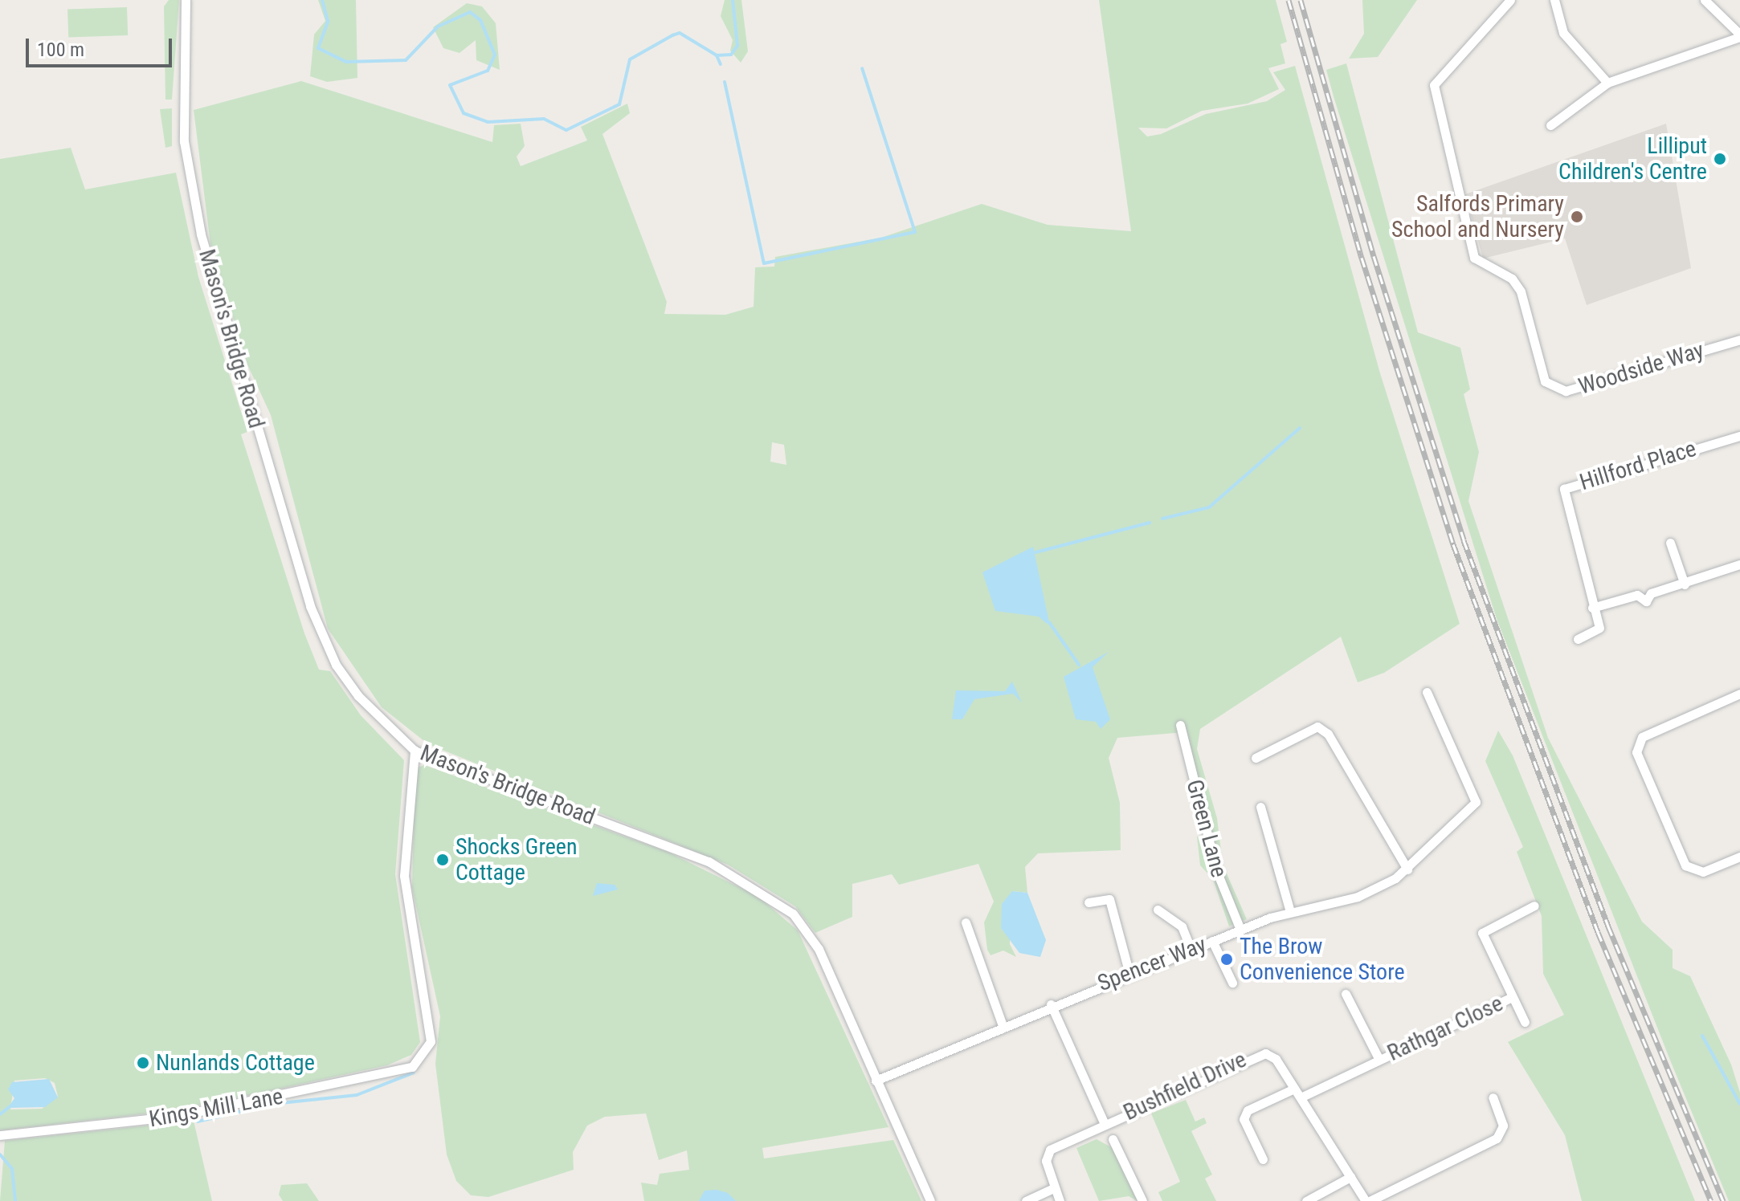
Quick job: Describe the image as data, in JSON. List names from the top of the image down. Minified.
{"streets":{"street":["Mason's Bridge Road","Woodside Way","Hillford Place","Green Lane","Spencer Way","Rathgar Close","Bushfield Drive","Kings Mill Lane"]},"crossings":[["Mason's Bridge Road","Spencer Way"],["Mason's Bridge Road","Kings Mill Lane"],["Green Lane","Spencer Way"],["Rathgar Close","Bushfield Drive"]],"places":["Lilliput Children's Centre","Salfords Primary School and Nursery","Shocks Green Cottage","The Brow Convenience Store","Nunlands Cottage"],"scale_bar":"100 m"}
